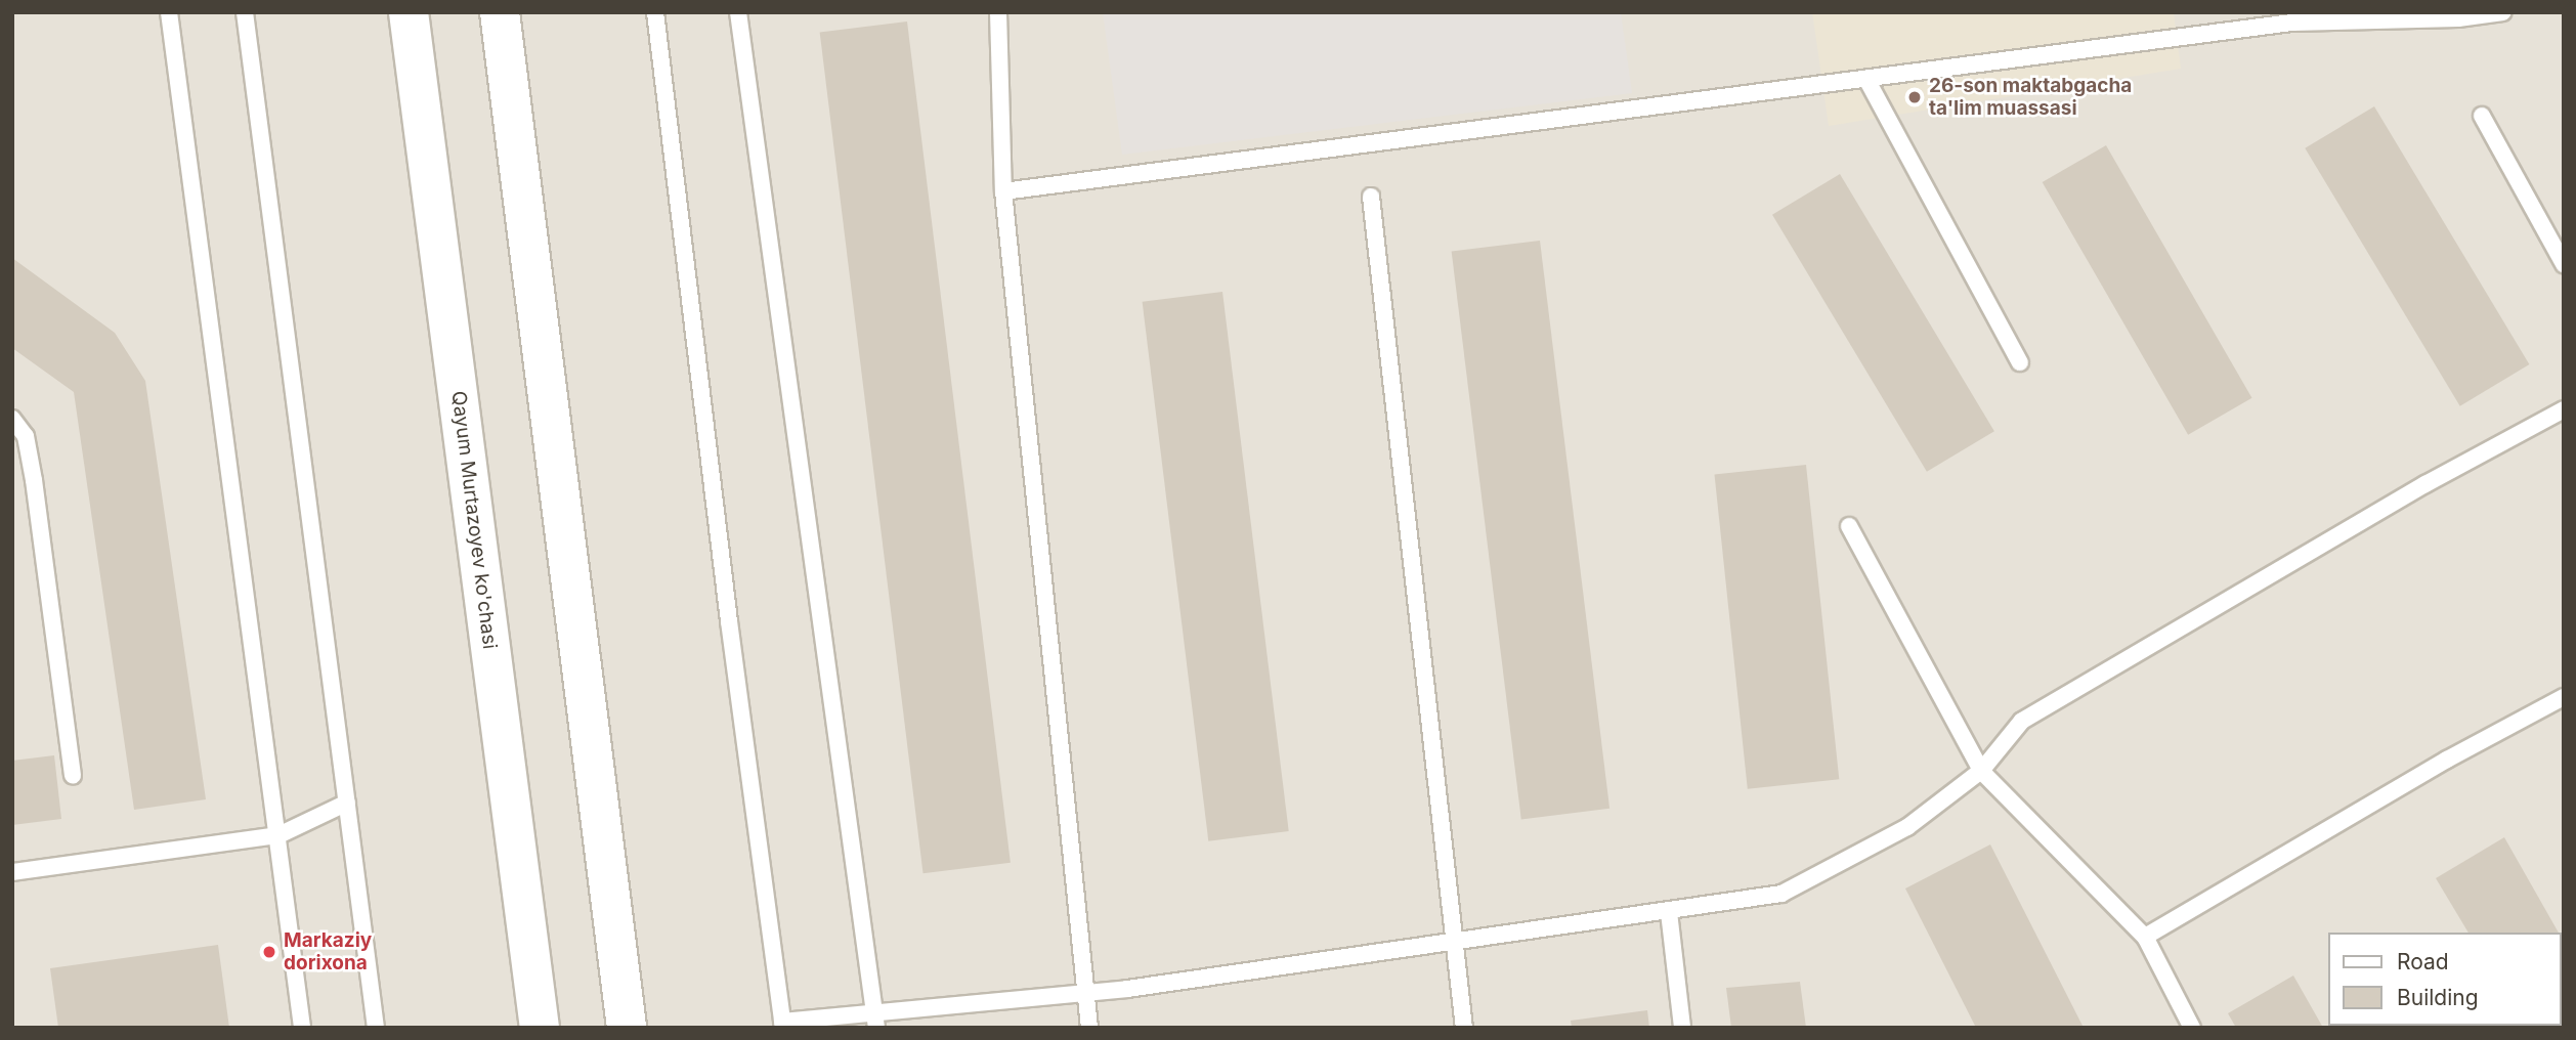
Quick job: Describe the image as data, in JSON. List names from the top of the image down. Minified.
{"streets":{"street":["Qayum Murtazoyev ko'chasi"]},"places":["26-son maktabgacha ta'lim muassasi","Markaziy dorixona"],"legend":["Road","Building"]}
